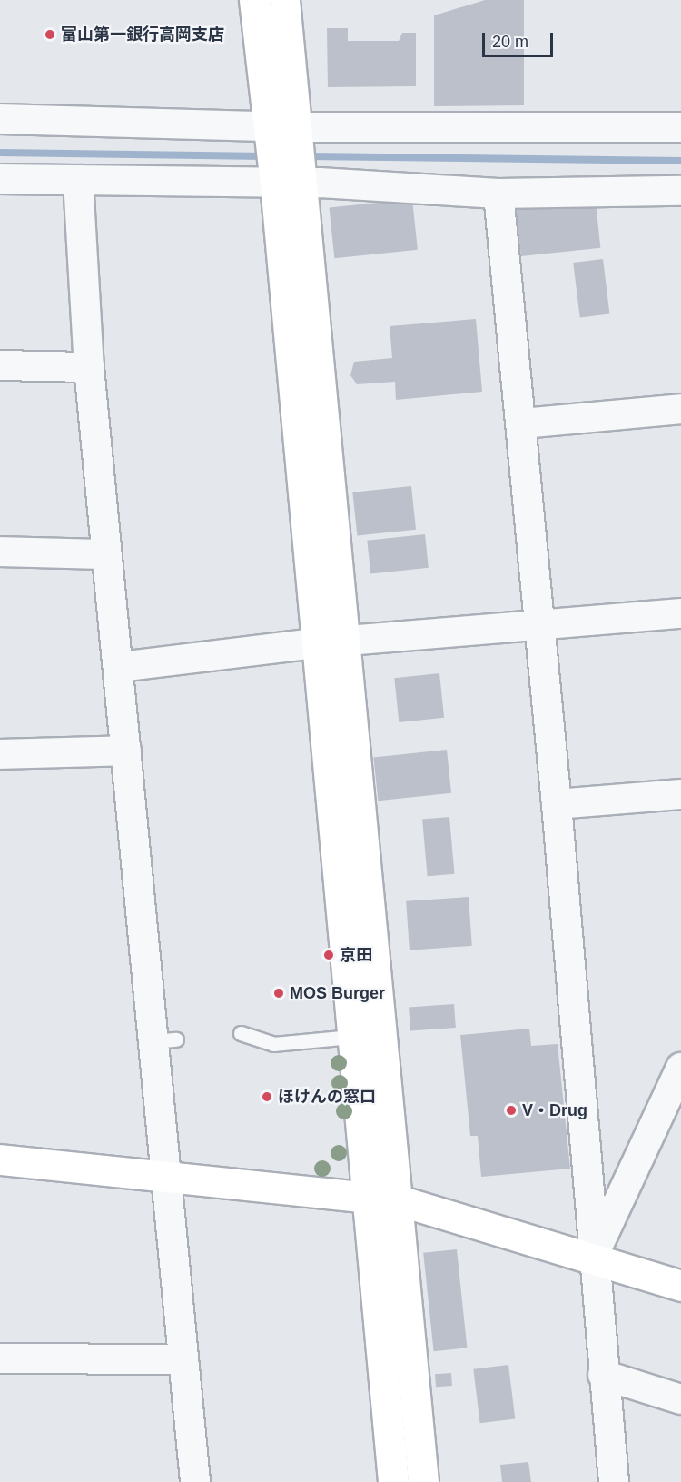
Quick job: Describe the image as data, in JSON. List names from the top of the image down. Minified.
{"places":["富山第一銀行高岡支店","京田","MOS Burger","ほけんの窓口","V・Drug"],"scale_bar":"20 m"}
